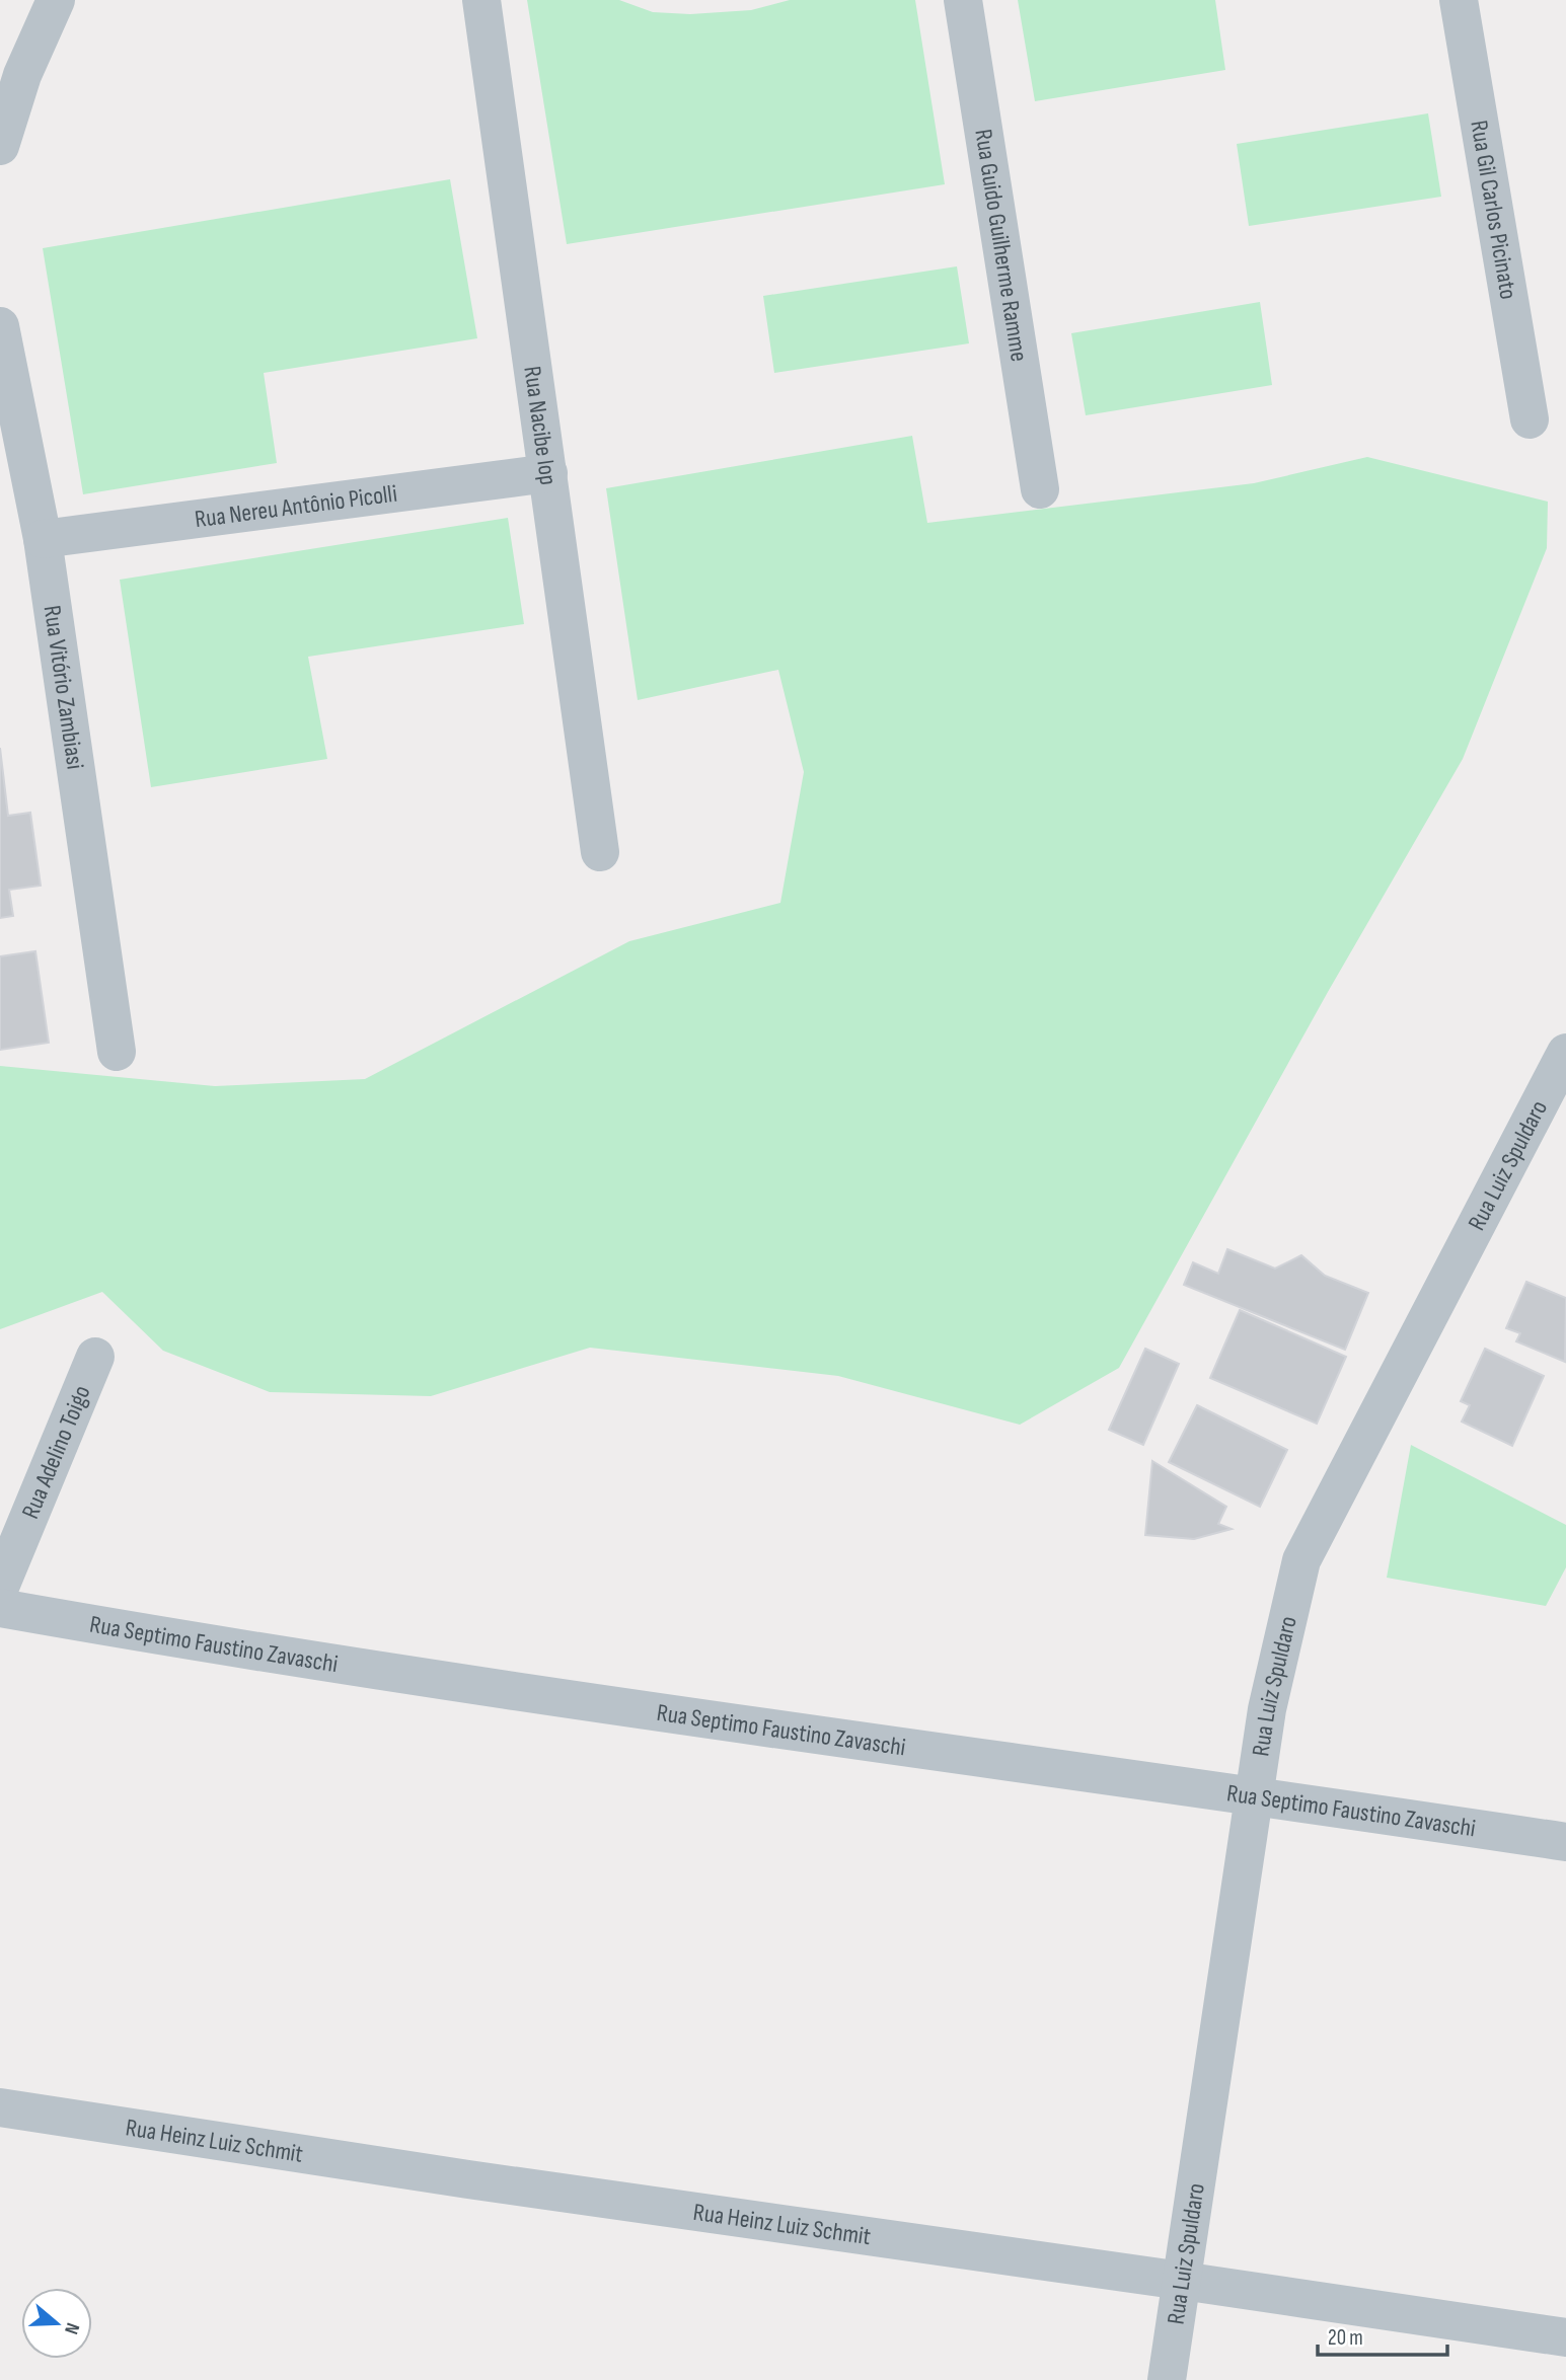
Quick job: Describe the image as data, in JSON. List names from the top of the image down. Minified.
{"streets":{"street":["Rua Gil Carlos Picinato","Rua Guido Guilherme Ramme","Rua Nacibe Iop","Rua Nereu Antônio Picolli","Rua Vitório Zambiasi","Rua Luiz Spuldaro","Rua Adelino Toigo","Rua Septimo Faustino Zavaschi","Rua Heinz Luiz Schmit"]},"crossings":[["Rua Nacibe Iop","Rua Nereu Antônio Picolli"],["Rua Nereu Antônio Picolli","Rua Vitório Zambiasi"],["Rua Luiz Spuldaro","Rua Septimo Faustino Zavaschi"],["Rua Luiz Spuldaro","Rua Heinz Luiz Schmit"]],"scale_bar":"20 m","north":"right"}
